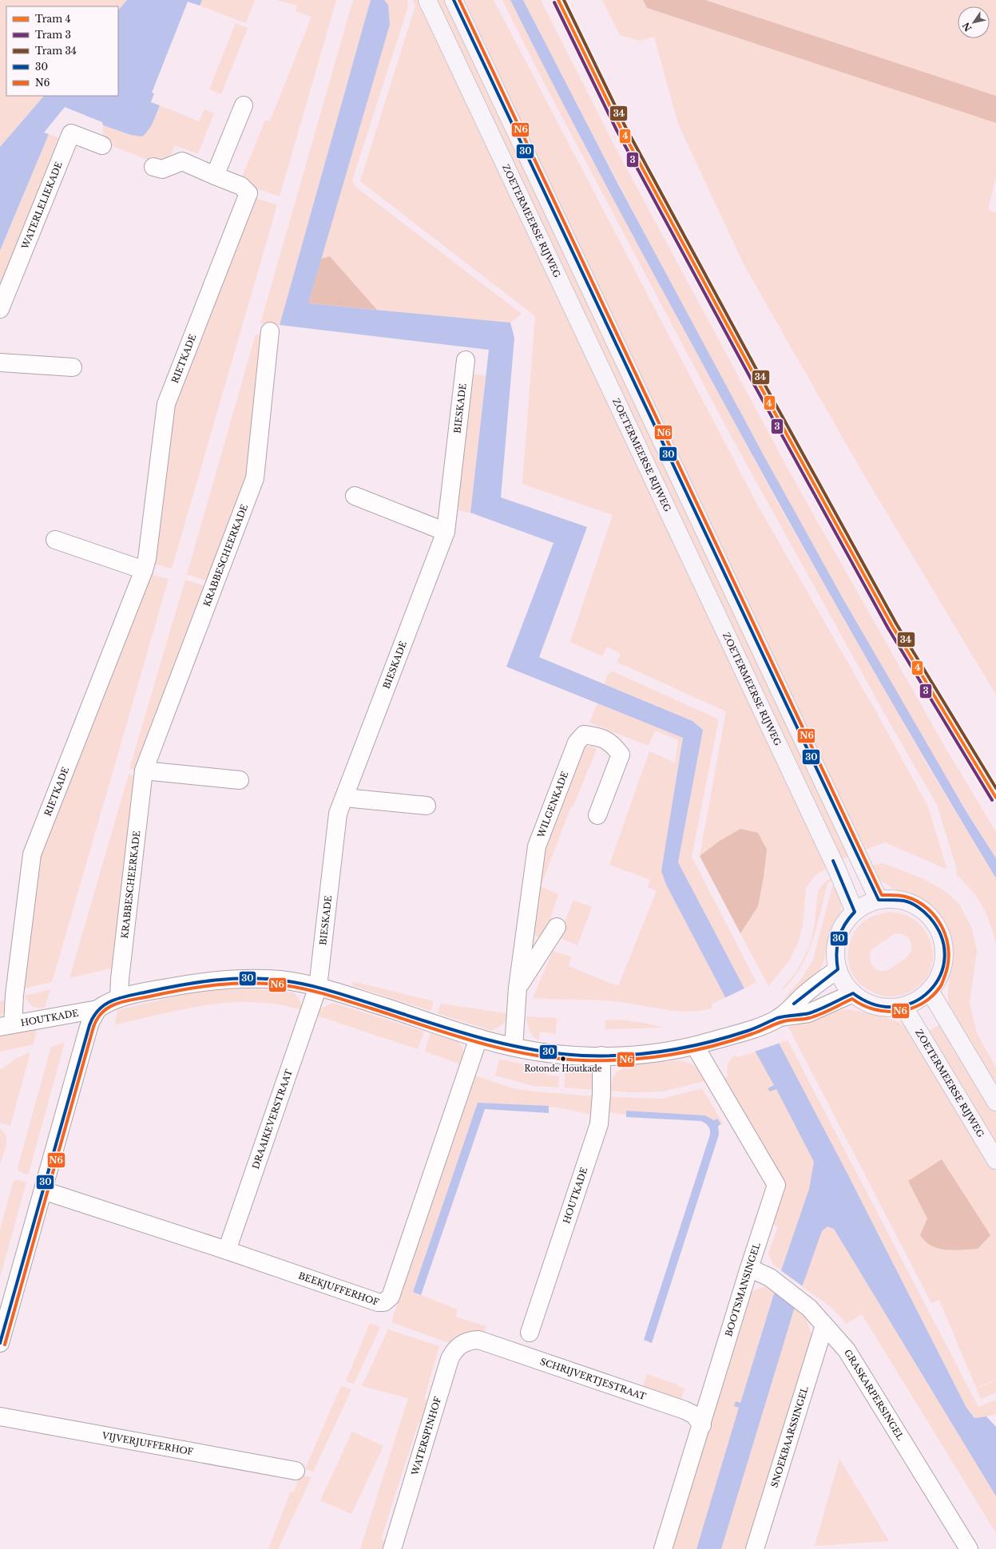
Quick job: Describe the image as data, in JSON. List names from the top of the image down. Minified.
{"streets":{"main road":["ZOETERMEERSE RIJWEG"],"street":["WATERLELIEKADE","RIETKADE","BIESKADE","KRABBESCHEERKADE","WILGENKADE","HOUTKADE","DRAAIKEVERSTRAAT","BEEKJUFFERHOF","BOOTSMANSINGEL","SCHRIJVERTJESTRAAT","GRASKARPERSINGEL","WATERSPINHOF","SNOEKBAARSSINGEL","VIJVERJUFFERHOF"]},"crossings":[["ZOETERMEERSE RIJWEG","HOUTKADE"],["RIETKADE","HOUTKADE"],["BIESKADE","HOUTKADE"],["BIESKADE","DRAAIKEVERSTRAAT"],["KRABBESCHEERKADE","HOUTKADE"],["WILGENKADE","HOUTKADE"],["HOUTKADE","DRAAIKEVERSTRAAT"],["HOUTKADE","BEEKJUFFERHOF"],["HOUTKADE","BOOTSMANSINGEL"],["DRAAIKEVERSTRAAT","BEEKJUFFERHOF"],["BOOTSMANSINGEL","SCHRIJVERTJESTRAAT"],["BOOTSMANSINGEL","GRASKARPERSINGEL"],["SCHRIJVERTJESTRAAT","WATERSPINHOF"],["GRASKARPERSINGEL","SNOEKBAARSSINGEL"]],"places":["Rotonde Houtkade"],"lines":["tram line 4","tram line 34","transit line 30","transit line N6","tram line 3"],"legend":["Tram 4","Tram 3","Tram 34","30","N6"],"north":"bottom left"}
